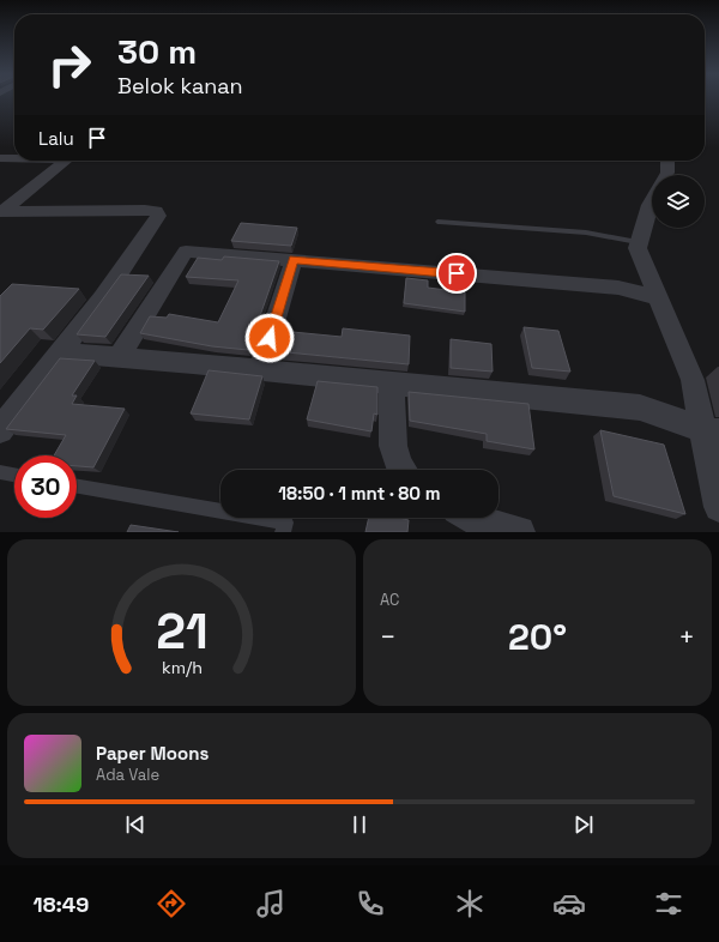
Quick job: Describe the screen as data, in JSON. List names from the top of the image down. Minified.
{"page":{"turn":["30 m","Belok kanan"],"then":"Lalu","limit":"30","trip":"18:50 · 1 mnt · 80 m","tile":"AC","heat":["−","20°","+"],"song":["Paper Moons","Ada Vale"],"tabs":"18:49","gauge":["21","km/h"]}}
